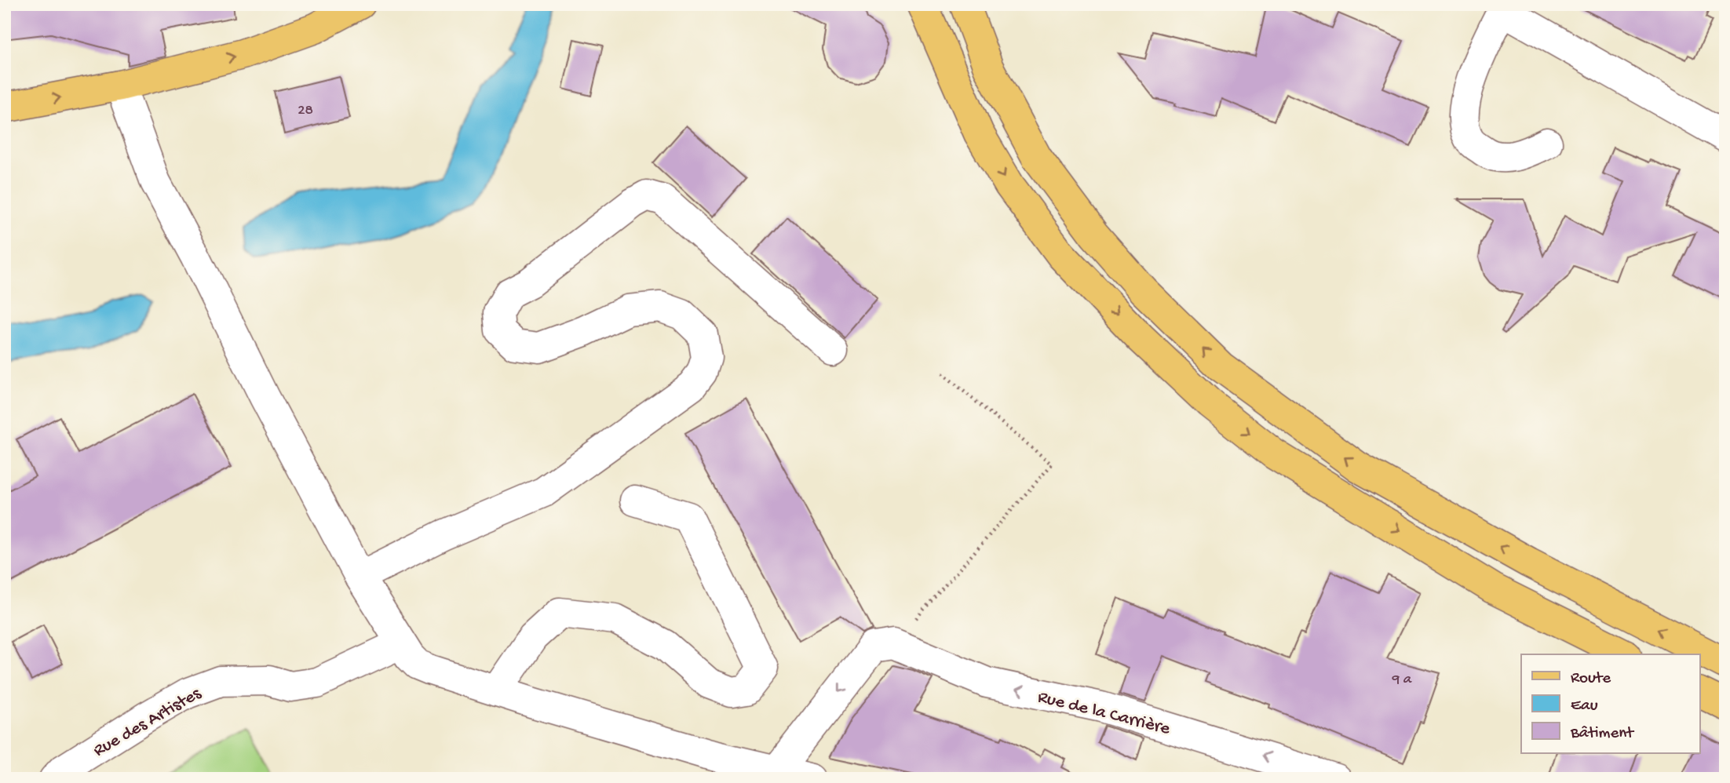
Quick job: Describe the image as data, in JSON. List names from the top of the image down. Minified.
{"streets":{"street":["Rue de la Carrière","Rue des Artistes"]},"one_way":["Rue de la Carrière"],"house_numbers":["28","9 a"],"legend":["Route","Eau","Bâtiment"]}
